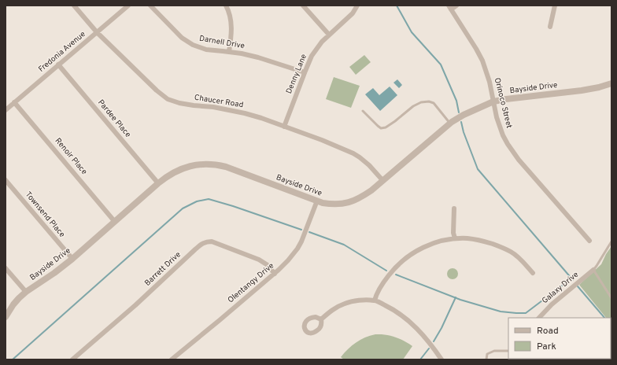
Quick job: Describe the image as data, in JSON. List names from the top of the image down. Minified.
{"streets":{"street":["Darnell Drive","Fredonia Avenue","Denny Lane","Bayside Drive","Chaucer Road","Orinoco Street","Pardee Place","Renoir Place","Townsend Place","Barrett Drive","Olentangy Drive","Galaxy Drive"]},"crossings":[["Darnell Drive","Denny Lane"],["Fredonia Avenue","Chaucer Road"],["Fredonia Avenue","Pardee Place"],["Fredonia Avenue","Renoir Place"],["Denny Lane","Chaucer Road"],["Bayside Drive","Chaucer Road"],["Bayside Drive","Orinoco Street"],["Bayside Drive","Pardee Place"],["Bayside Drive","Renoir Place"],["Bayside Drive","Townsend Place"],["Bayside Drive","Olentangy Drive"],["Barrett Drive","Olentangy Drive"]],"legend":["Road","Park"]}
